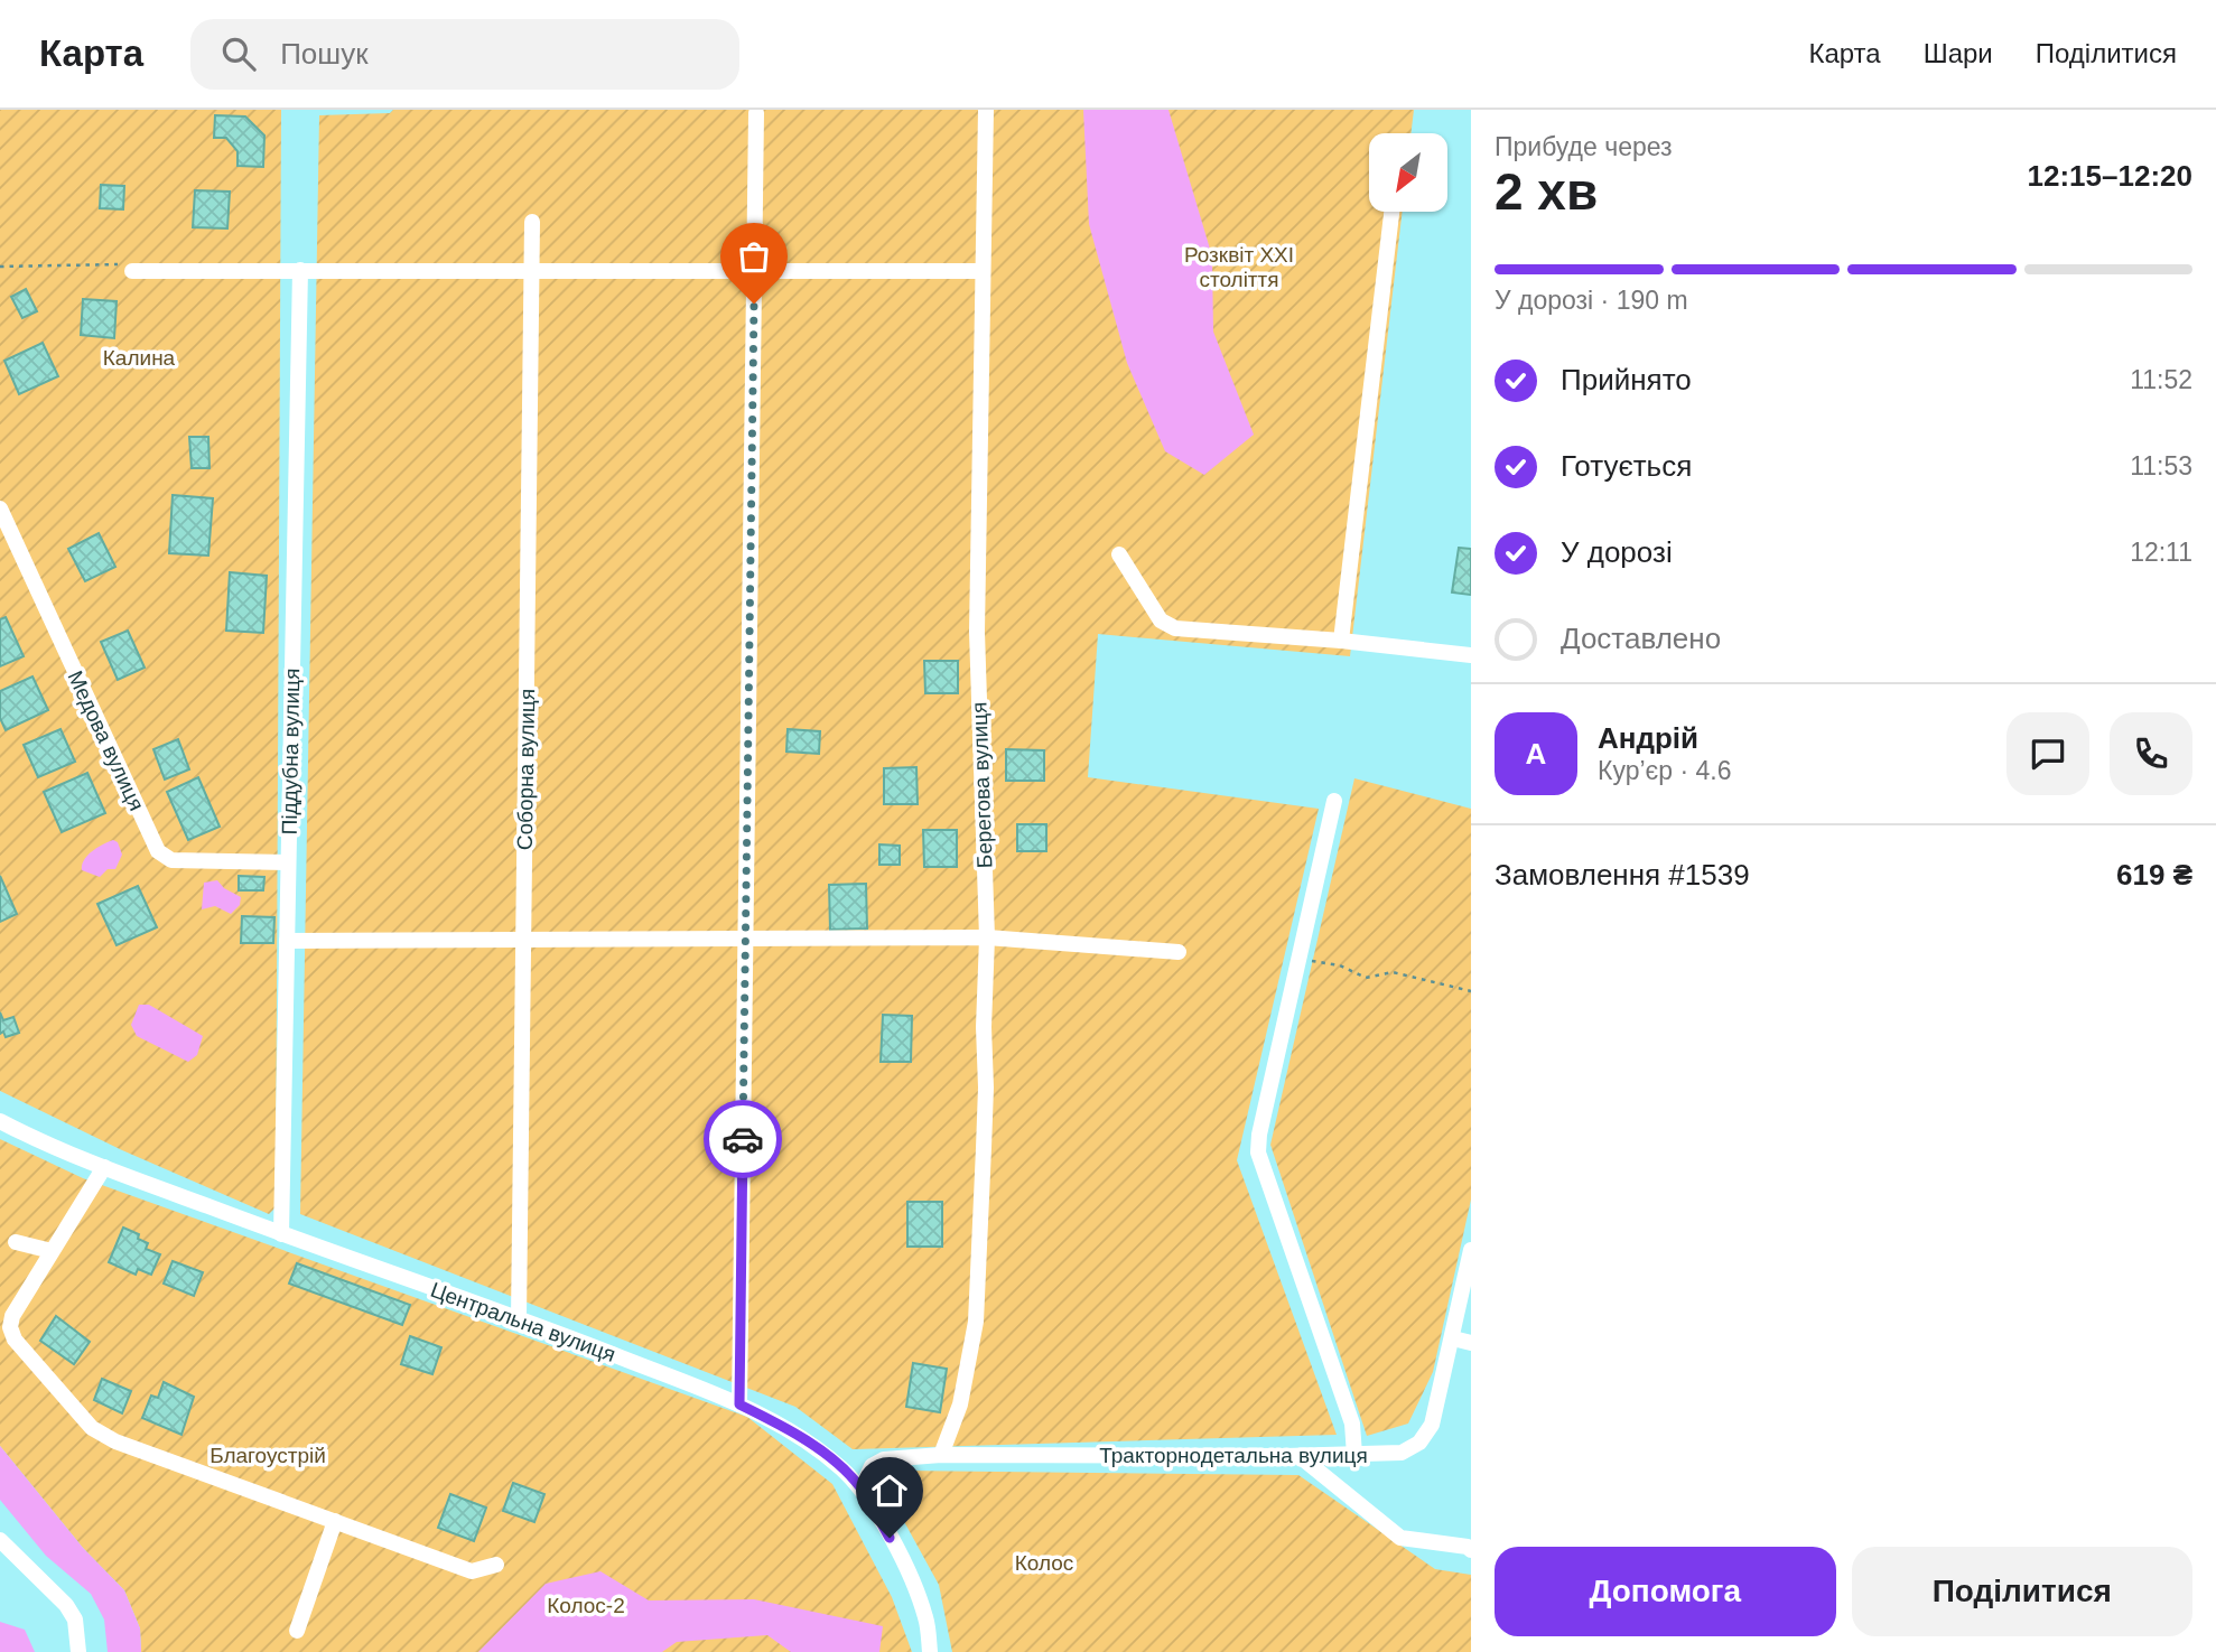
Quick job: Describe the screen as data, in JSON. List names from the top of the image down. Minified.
{"streets":{"street":["Медова вулиця","Піддубна вулиця","Соборна вулиця","Берегова вулиця","Центральна вулиця","Тракторнодетальна вулиця"]},"crossings":[["Медова вулиця","Піддубна вулиця"],["Піддубна вулиця","Центральна вулиця"],["Соборна вулиця","Центральна вулиця"],["Берегова вулиця","Тракторнодетальна вулиця"],["Центральна вулиця","Тракторнодетальна вулиця"]],"parks":["Розквіт XXI століття","Калина","Благоустрій","Колос","Колос-2"],"north":"bottom left","page":{"header":"Карта","search":"Пошук","nav":["Карта","Шари","Поділитися"],"heading":["2 хв","Прибуде через","12:15–12:20"],"panel":["Андрій","Кур’єр · 4.6","Замовлення #1539","619 ₴"],"bar":"У дорозі · 190 m","list":[["Прийнято","11:52"],["Готується","11:53"],["У дорозі","12:11"],"Доставлено"],"round":"А","buttons":["Допомога","Поділитися"]}}
